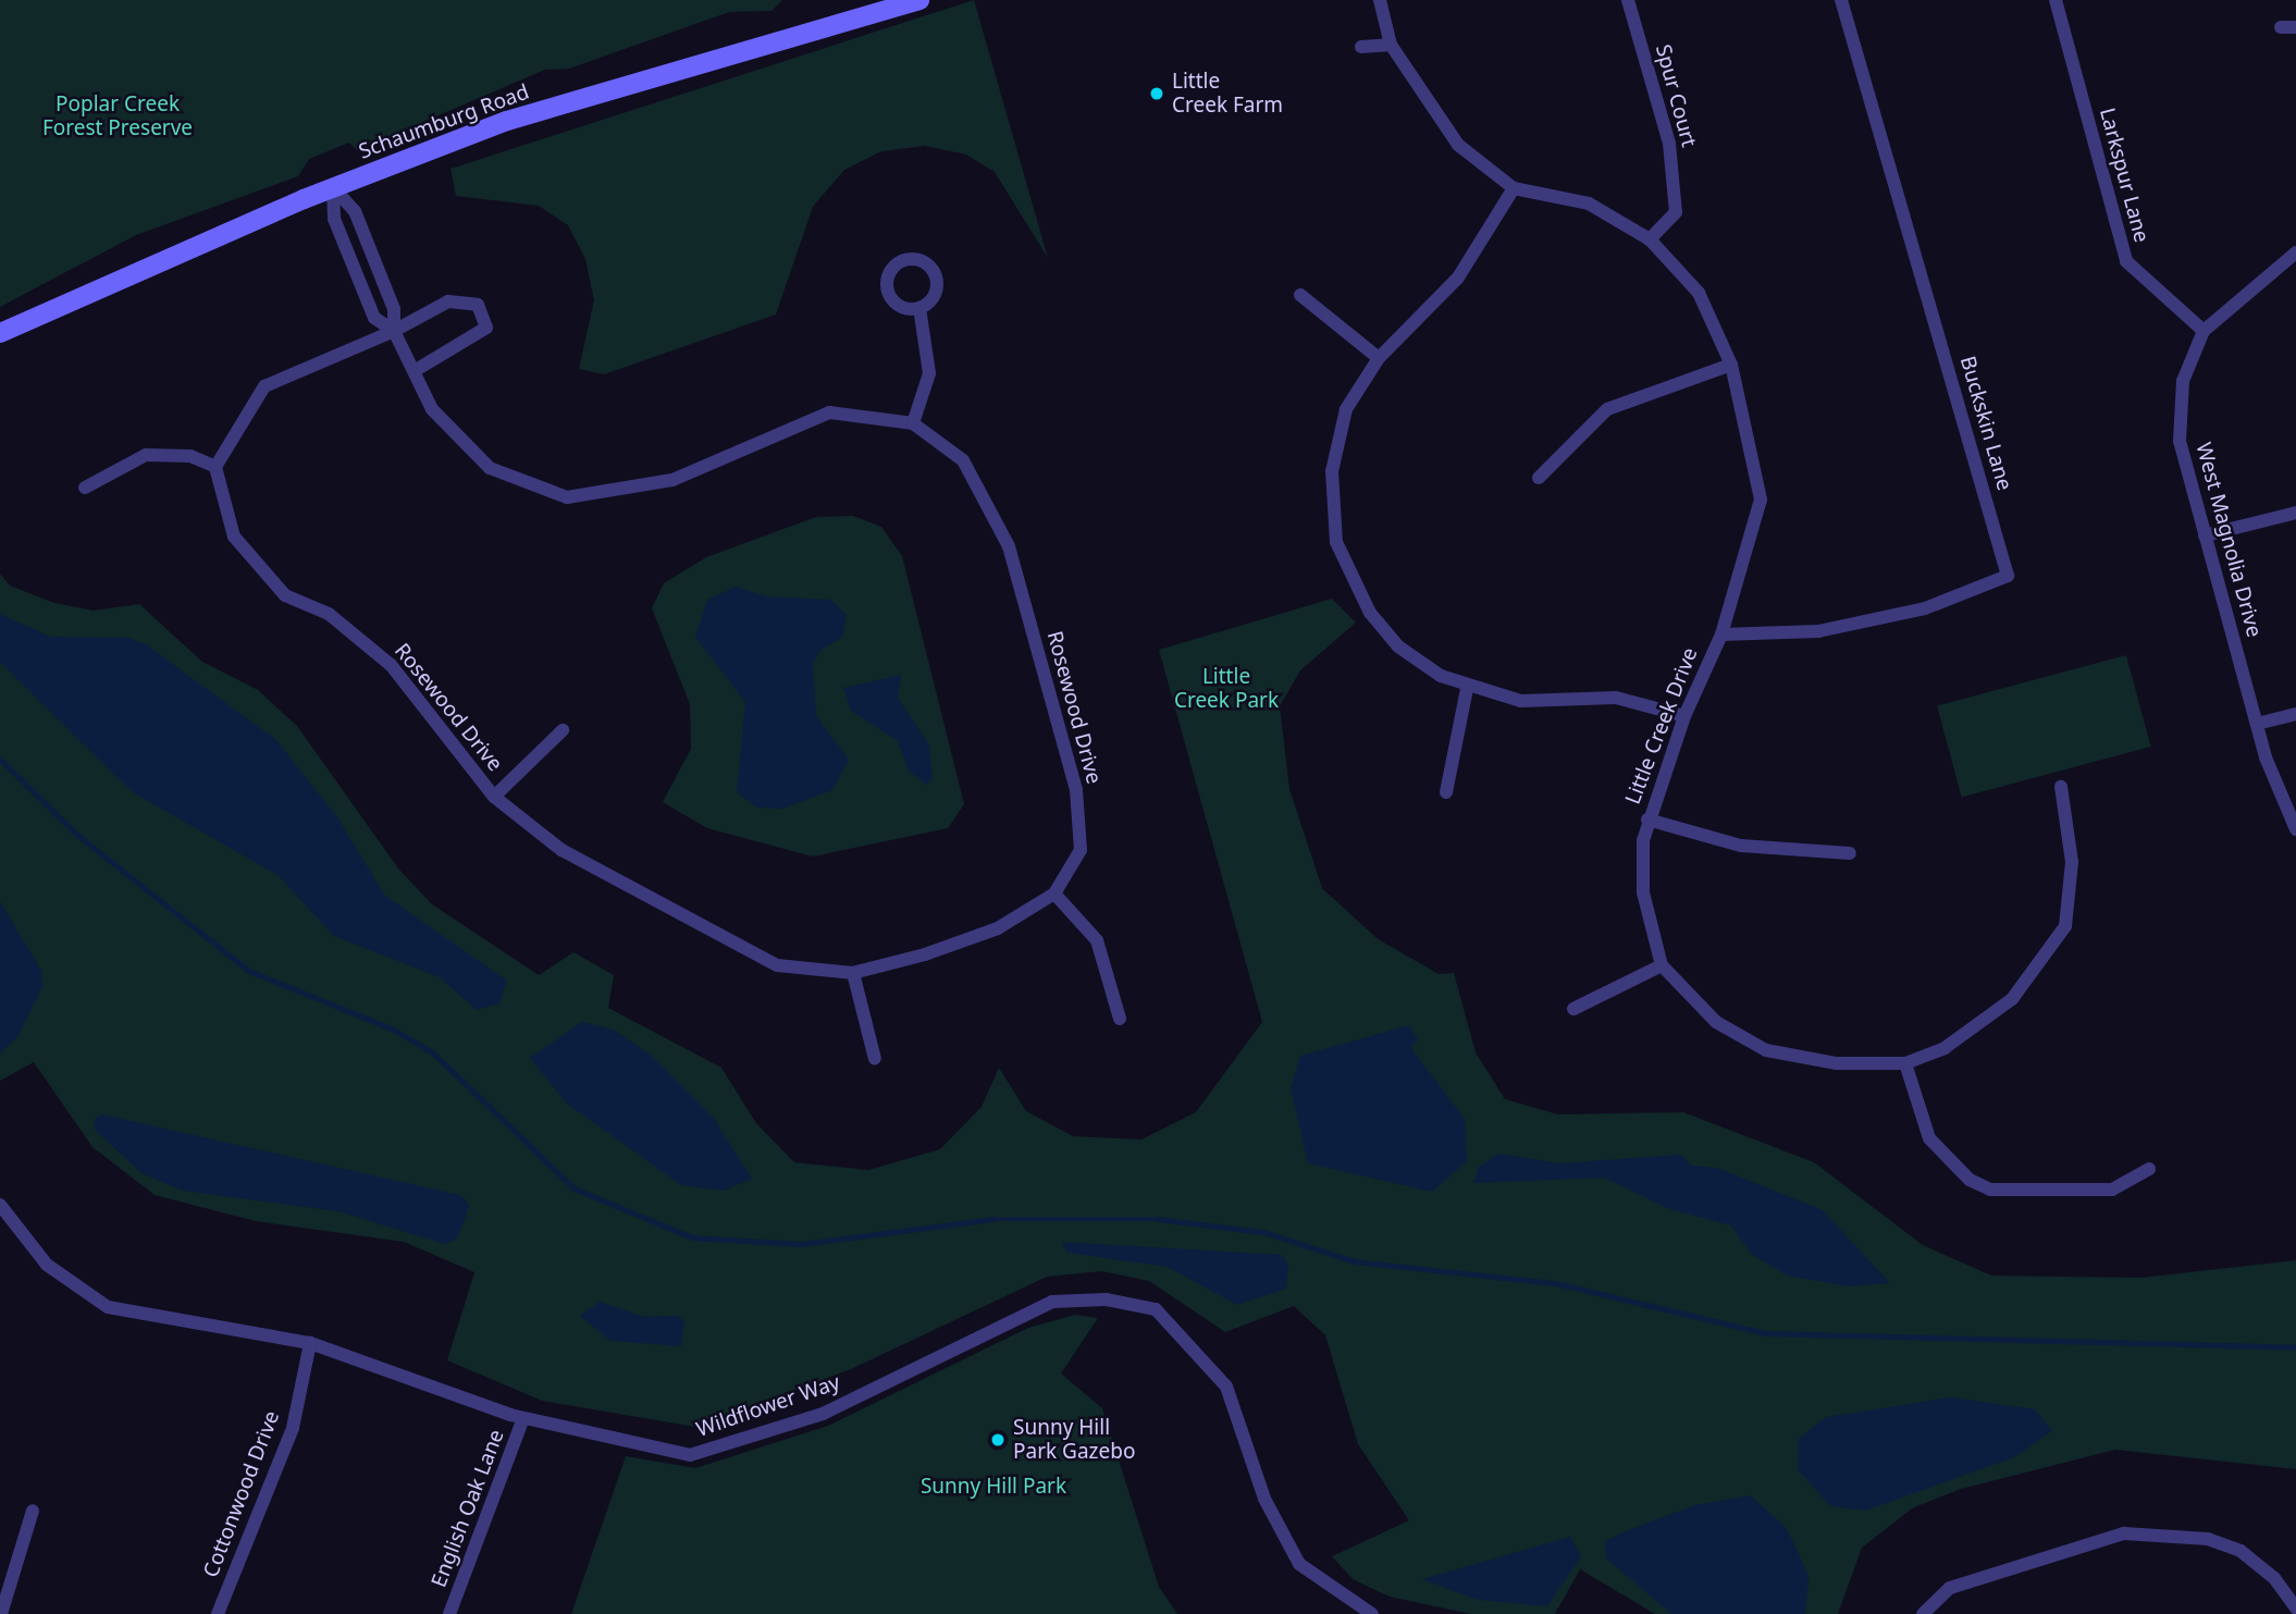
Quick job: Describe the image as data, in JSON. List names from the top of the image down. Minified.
{"streets":{"main road":["Schaumburg Road"],"street":["Spur Court","Larkspur Lane","Buckskin Lane","West Magnolia Drive","Rosewood Drive","Little Creek Drive","Wildflower Way","Cottonwood Drive","English Oak Lane"]},"crossings":[["Spur Court","Little Creek Drive"],["Schaumburg Road","Rosewood Drive"],["Larkspur Lane","West Magnolia Drive"],["Buckskin Lane","Little Creek Drive"],["Wildflower Way","Cottonwood Drive"],["Wildflower Way","English Oak Lane"]],"parks":["Poplar Creek Forest Preserve","Little Creek Park","Sunny Hill Park"],"places":["Little Creek Farm","Sunny Hill Park Gazebo"]}
